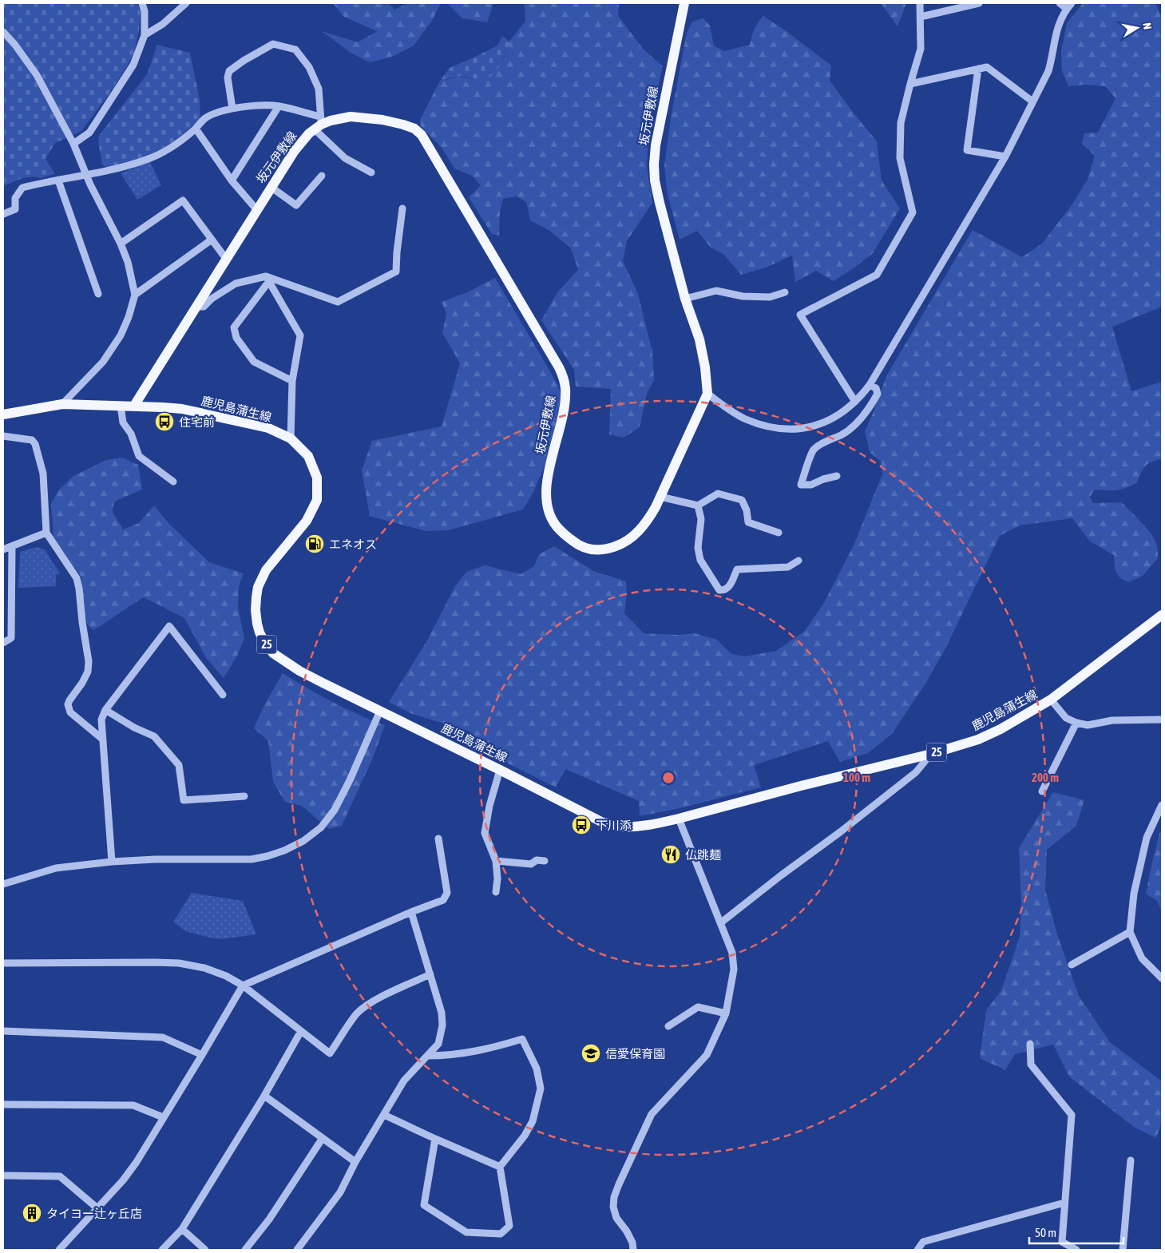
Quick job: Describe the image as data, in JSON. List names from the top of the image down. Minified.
{"streets":{"main road":["坂元伊敷線","鹿児島蒲生線","25"]},"crossings":[["坂元伊敷線","鹿児島蒲生線"]],"places":{"bus stop":["住宅前","下川添"],"fuel station":["エネオス"],"restaurant":["仏跳麺"],"school or university":["信愛保育園"],"building":["タイヨー辻ヶ丘店"]},"scale_bar":"50 m","north":"right","rings":["100 m","200 m"]}
